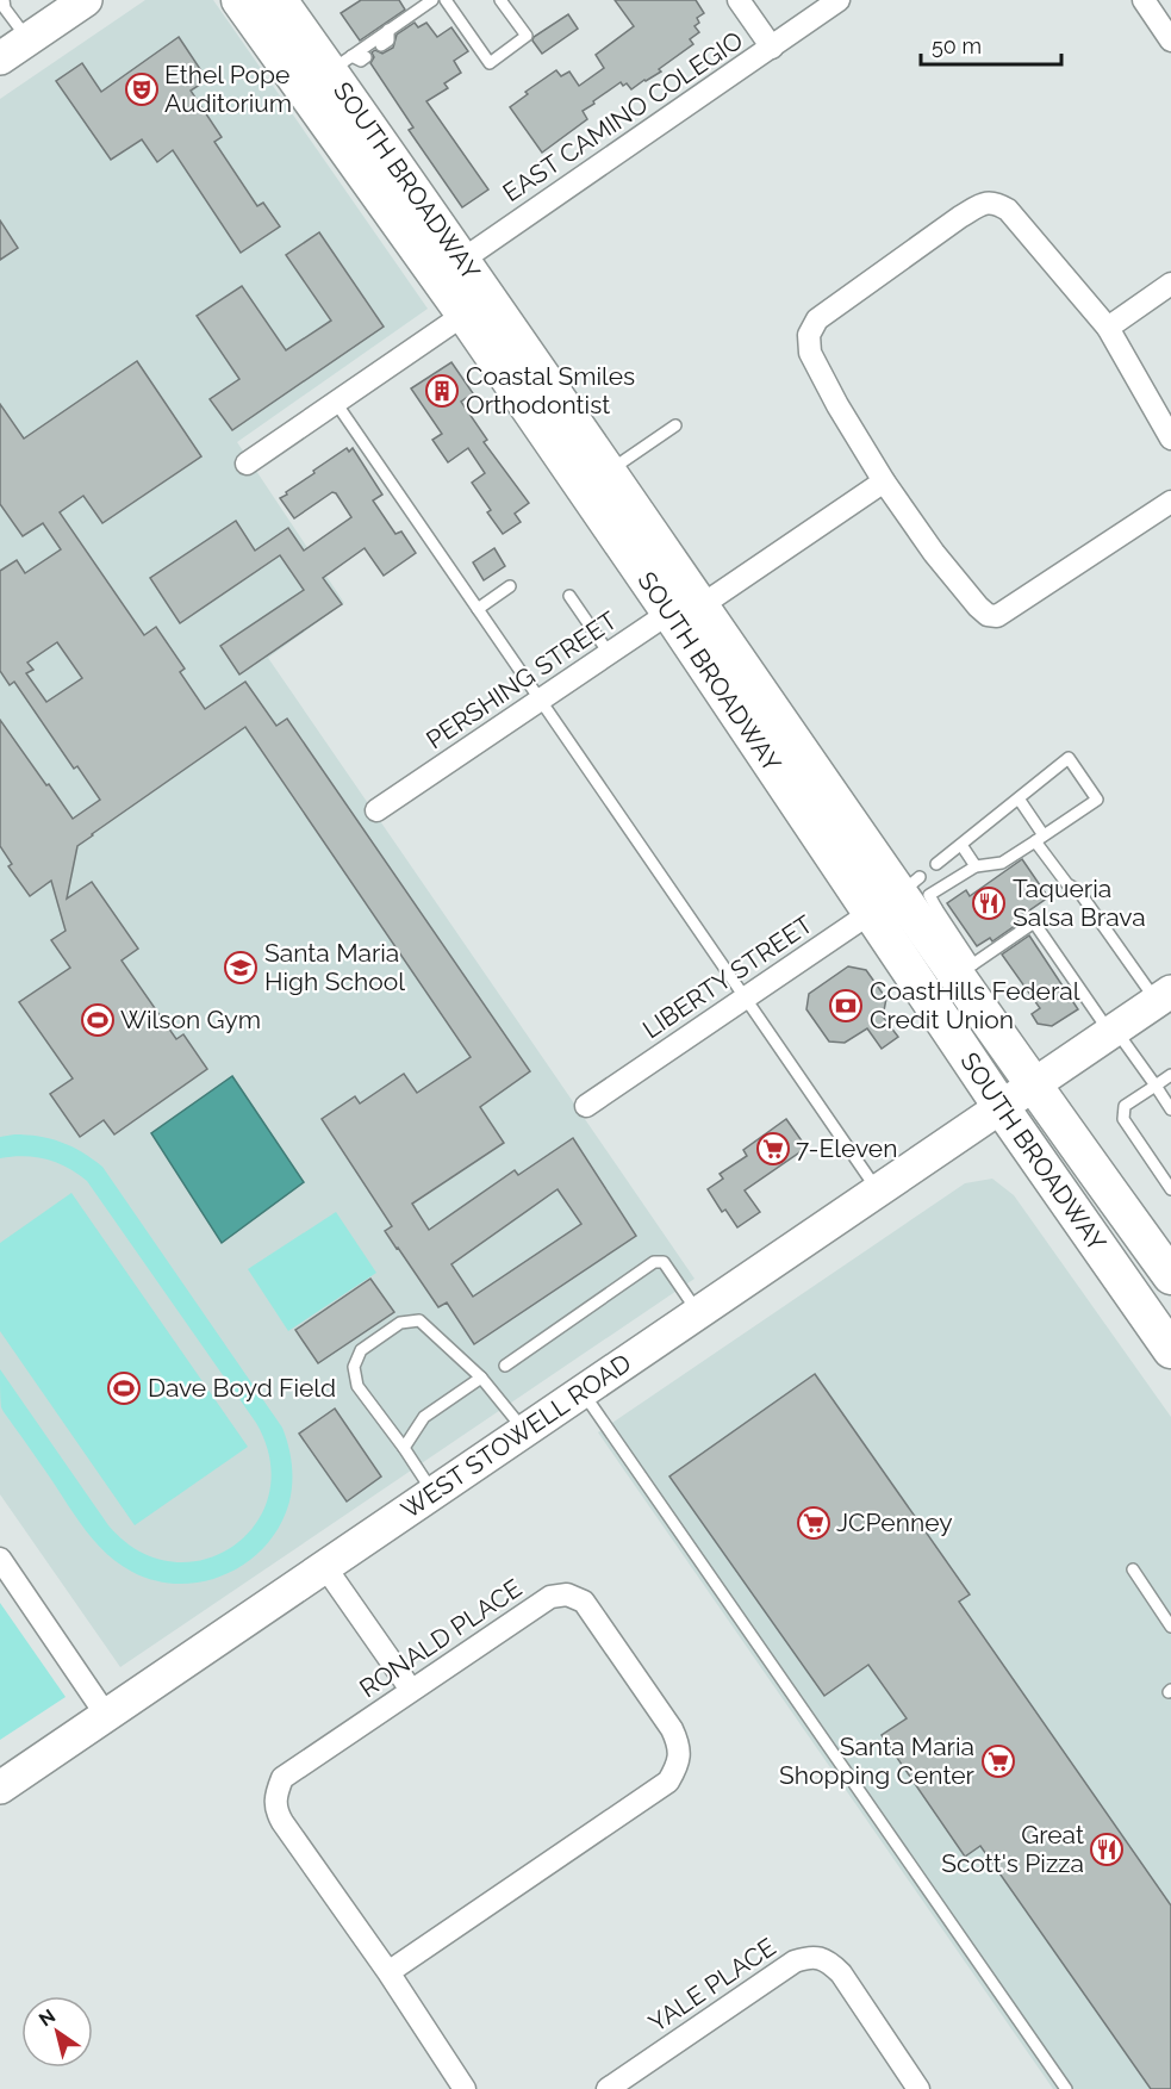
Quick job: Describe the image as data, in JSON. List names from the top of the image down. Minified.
{"streets":{"main road":["SOUTH BROADWAY","WEST STOWELL ROAD"],"street":["EAST CAMINO COLEGIO","PERSHING STREET","LIBERTY STREET","RONALD PLACE","YALE PLACE"]},"crossings":[["EAST CAMINO COLEGIO","SOUTH BROADWAY"],["SOUTH BROADWAY","PERSHING STREET"],["SOUTH BROADWAY","LIBERTY STREET"],["SOUTH BROADWAY","WEST STOWELL ROAD"]],"places":{"theatre":["Ethel Pope Auditorium"],"building":["Coastal Smiles Orthodontist"],"restaurant":["Taqueria Salsa Brava","Great Scott's Pizza"],"school or university":["Santa Maria High School"],"bank":["CoastHills Federal Credit Union"],"sports":["Wilson Gym","Dave Boyd Field"],"supermarket":["7-Eleven","JCPenney","Santa Maria Shopping Center"]},"scale_bar":"50 m","north":"top left"}
